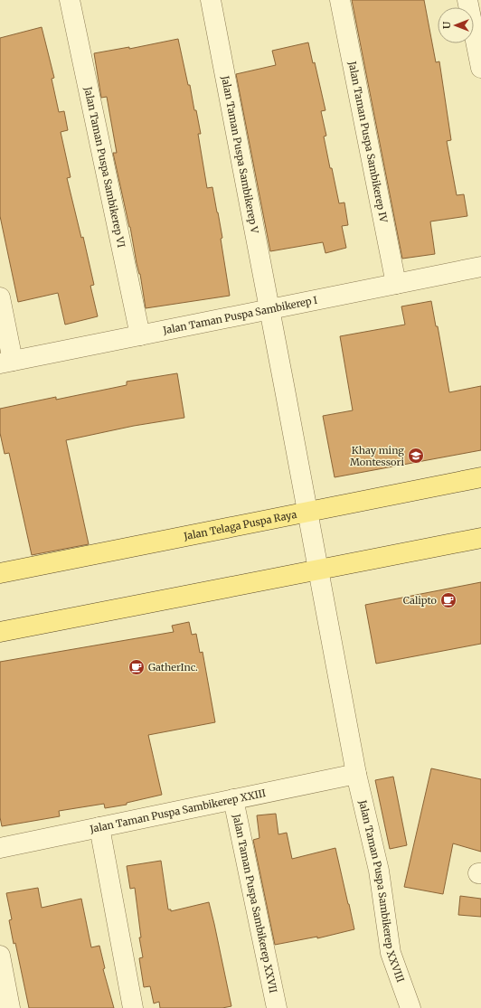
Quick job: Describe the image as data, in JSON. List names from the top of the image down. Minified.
{"streets":{"main road":["Jalan Telaga Puspa Raya"],"street":["Jalan Taman Puspa Sambikerep IV","Jalan Taman Puspa Sambikerep V","Jalan Taman Puspa Sambikerep VI","Jalan Taman Puspa Sambikerep I","Jalan Taman Puspa Sambikerep XXIII","Jalan Taman Puspa Sambikerep XXVIII","Jalan Taman Puspa Sambikerep XXVII"]},"crossings":[["Jalan Taman Puspa Sambikerep IV","Jalan Taman Puspa Sambikerep I"],["Jalan Taman Puspa Sambikerep V","Jalan Taman Puspa Sambikerep I"],["Jalan Taman Puspa Sambikerep V","Jalan Telaga Puspa Raya"],["Jalan Taman Puspa Sambikerep V","Jalan Taman Puspa Sambikerep XXVIII"],["Jalan Taman Puspa Sambikerep VI","Jalan Taman Puspa Sambikerep I"],["Jalan Taman Puspa Sambikerep XXIII","Jalan Taman Puspa Sambikerep XXVIII"],["Jalan Taman Puspa Sambikerep XXIII","Jalan Taman Puspa Sambikerep XXVII"]],"places":{"school or university":["Khay ming Montessori"],"cafe":["Calipto","GatherInc."]},"north":"left"}
